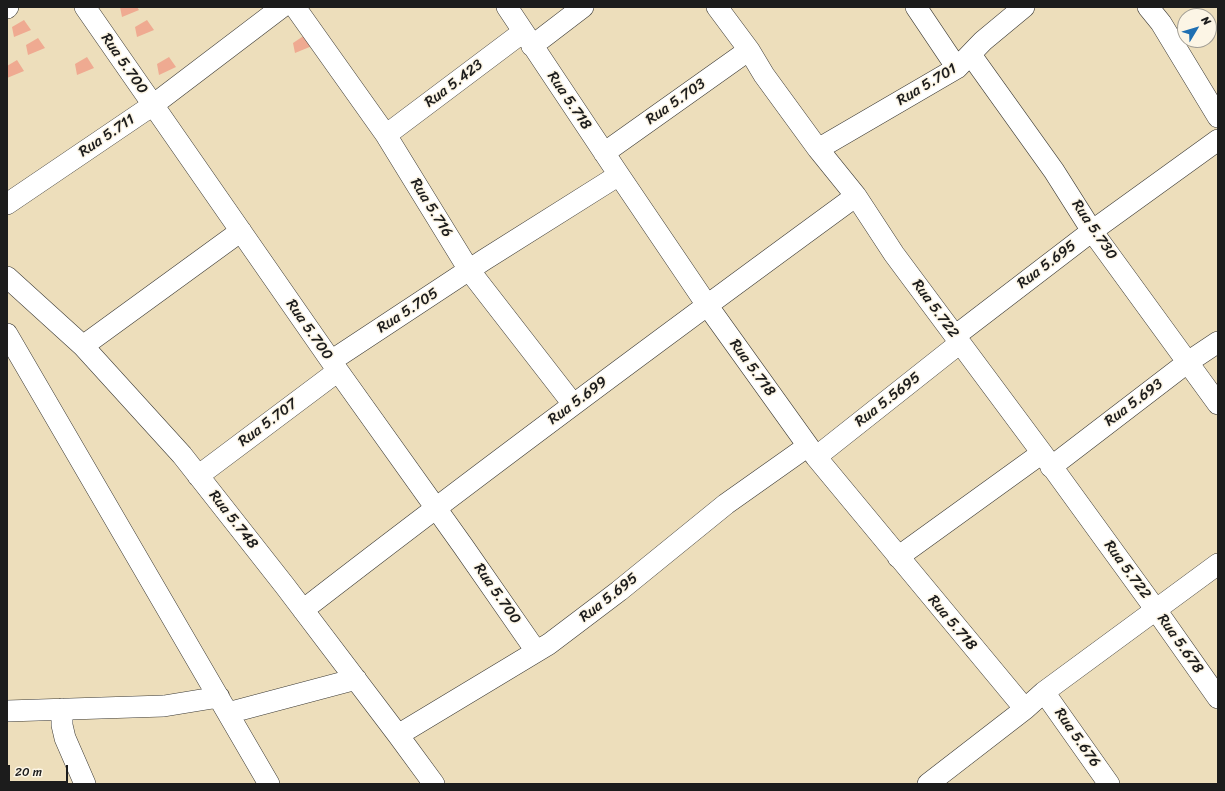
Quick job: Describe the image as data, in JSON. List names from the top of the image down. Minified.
{"streets":{"street":["Rua 5.700","Rua 5.423","Rua 5.701","Rua 5.718","Rua 5.703","Rua 5.711","Rua 5.716","Rua 5.730","Rua 5.695","Rua 5.722","Rua 5.705","Rua 5.5695","Rua 5.699","Rua 5.693","Rua 5.707","Rua 5.748","Rua 5.678","Rua 5.676"]},"crossings":[["Rua 5.700","Rua 5.711"],["Rua 5.700","Rua 5.695"],["Rua 5.700","Rua 5.705"],["Rua 5.700","Rua 5.699"],["Rua 5.700","Rua 5.707"],["Rua 5.423","Rua 5.718"],["Rua 5.423","Rua 5.716"],["Rua 5.701","Rua 5.730"],["Rua 5.701","Rua 5.722"],["Rua 5.718","Rua 5.703"],["Rua 5.718","Rua 5.695"],["Rua 5.718","Rua 5.5695"],["Rua 5.718","Rua 5.699"],["Rua 5.718","Rua 5.693"],["Rua 5.703","Rua 5.722"],["Rua 5.716","Rua 5.705"],["Rua 5.716","Rua 5.699"],["Rua 5.730","Rua 5.695"],["Rua 5.730","Rua 5.693"],["Rua 5.695","Rua 5.722"],["Rua 5.695","Rua 5.5695"],["Rua 5.695","Rua 5.748"],["Rua 5.722","Rua 5.5695"],["Rua 5.722","Rua 5.699"],["Rua 5.722","Rua 5.693"],["Rua 5.722","Rua 5.678"],["Rua 5.705","Rua 5.707"],["Rua 5.699","Rua 5.748"],["Rua 5.707","Rua 5.748"]],"scale_bar":"20 m","north":"top right"}
